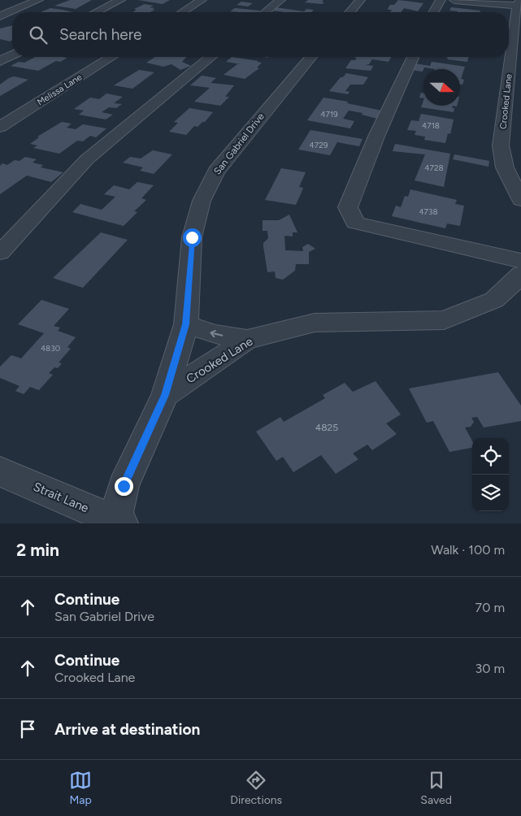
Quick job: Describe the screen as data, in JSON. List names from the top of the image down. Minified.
{"streets":{"street":["Melissa Lane","Crooked Lane","San Gabriel Drive","Strait Lane"]},"crossings":[["Crooked Lane","San Gabriel Drive"]],"house_numbers":["4719","4718","4729","4728","4738","4830","4825"],"north":"right","page":{"search":"Search here","heading":["2 min","Walk · 100 m"],"list":[["Continue","San Gabriel Drive","70 m"],["Continue","Crooked Lane","30 m"],"Arrive at destination"],"nav":["Map","Directions","Saved"]}}
